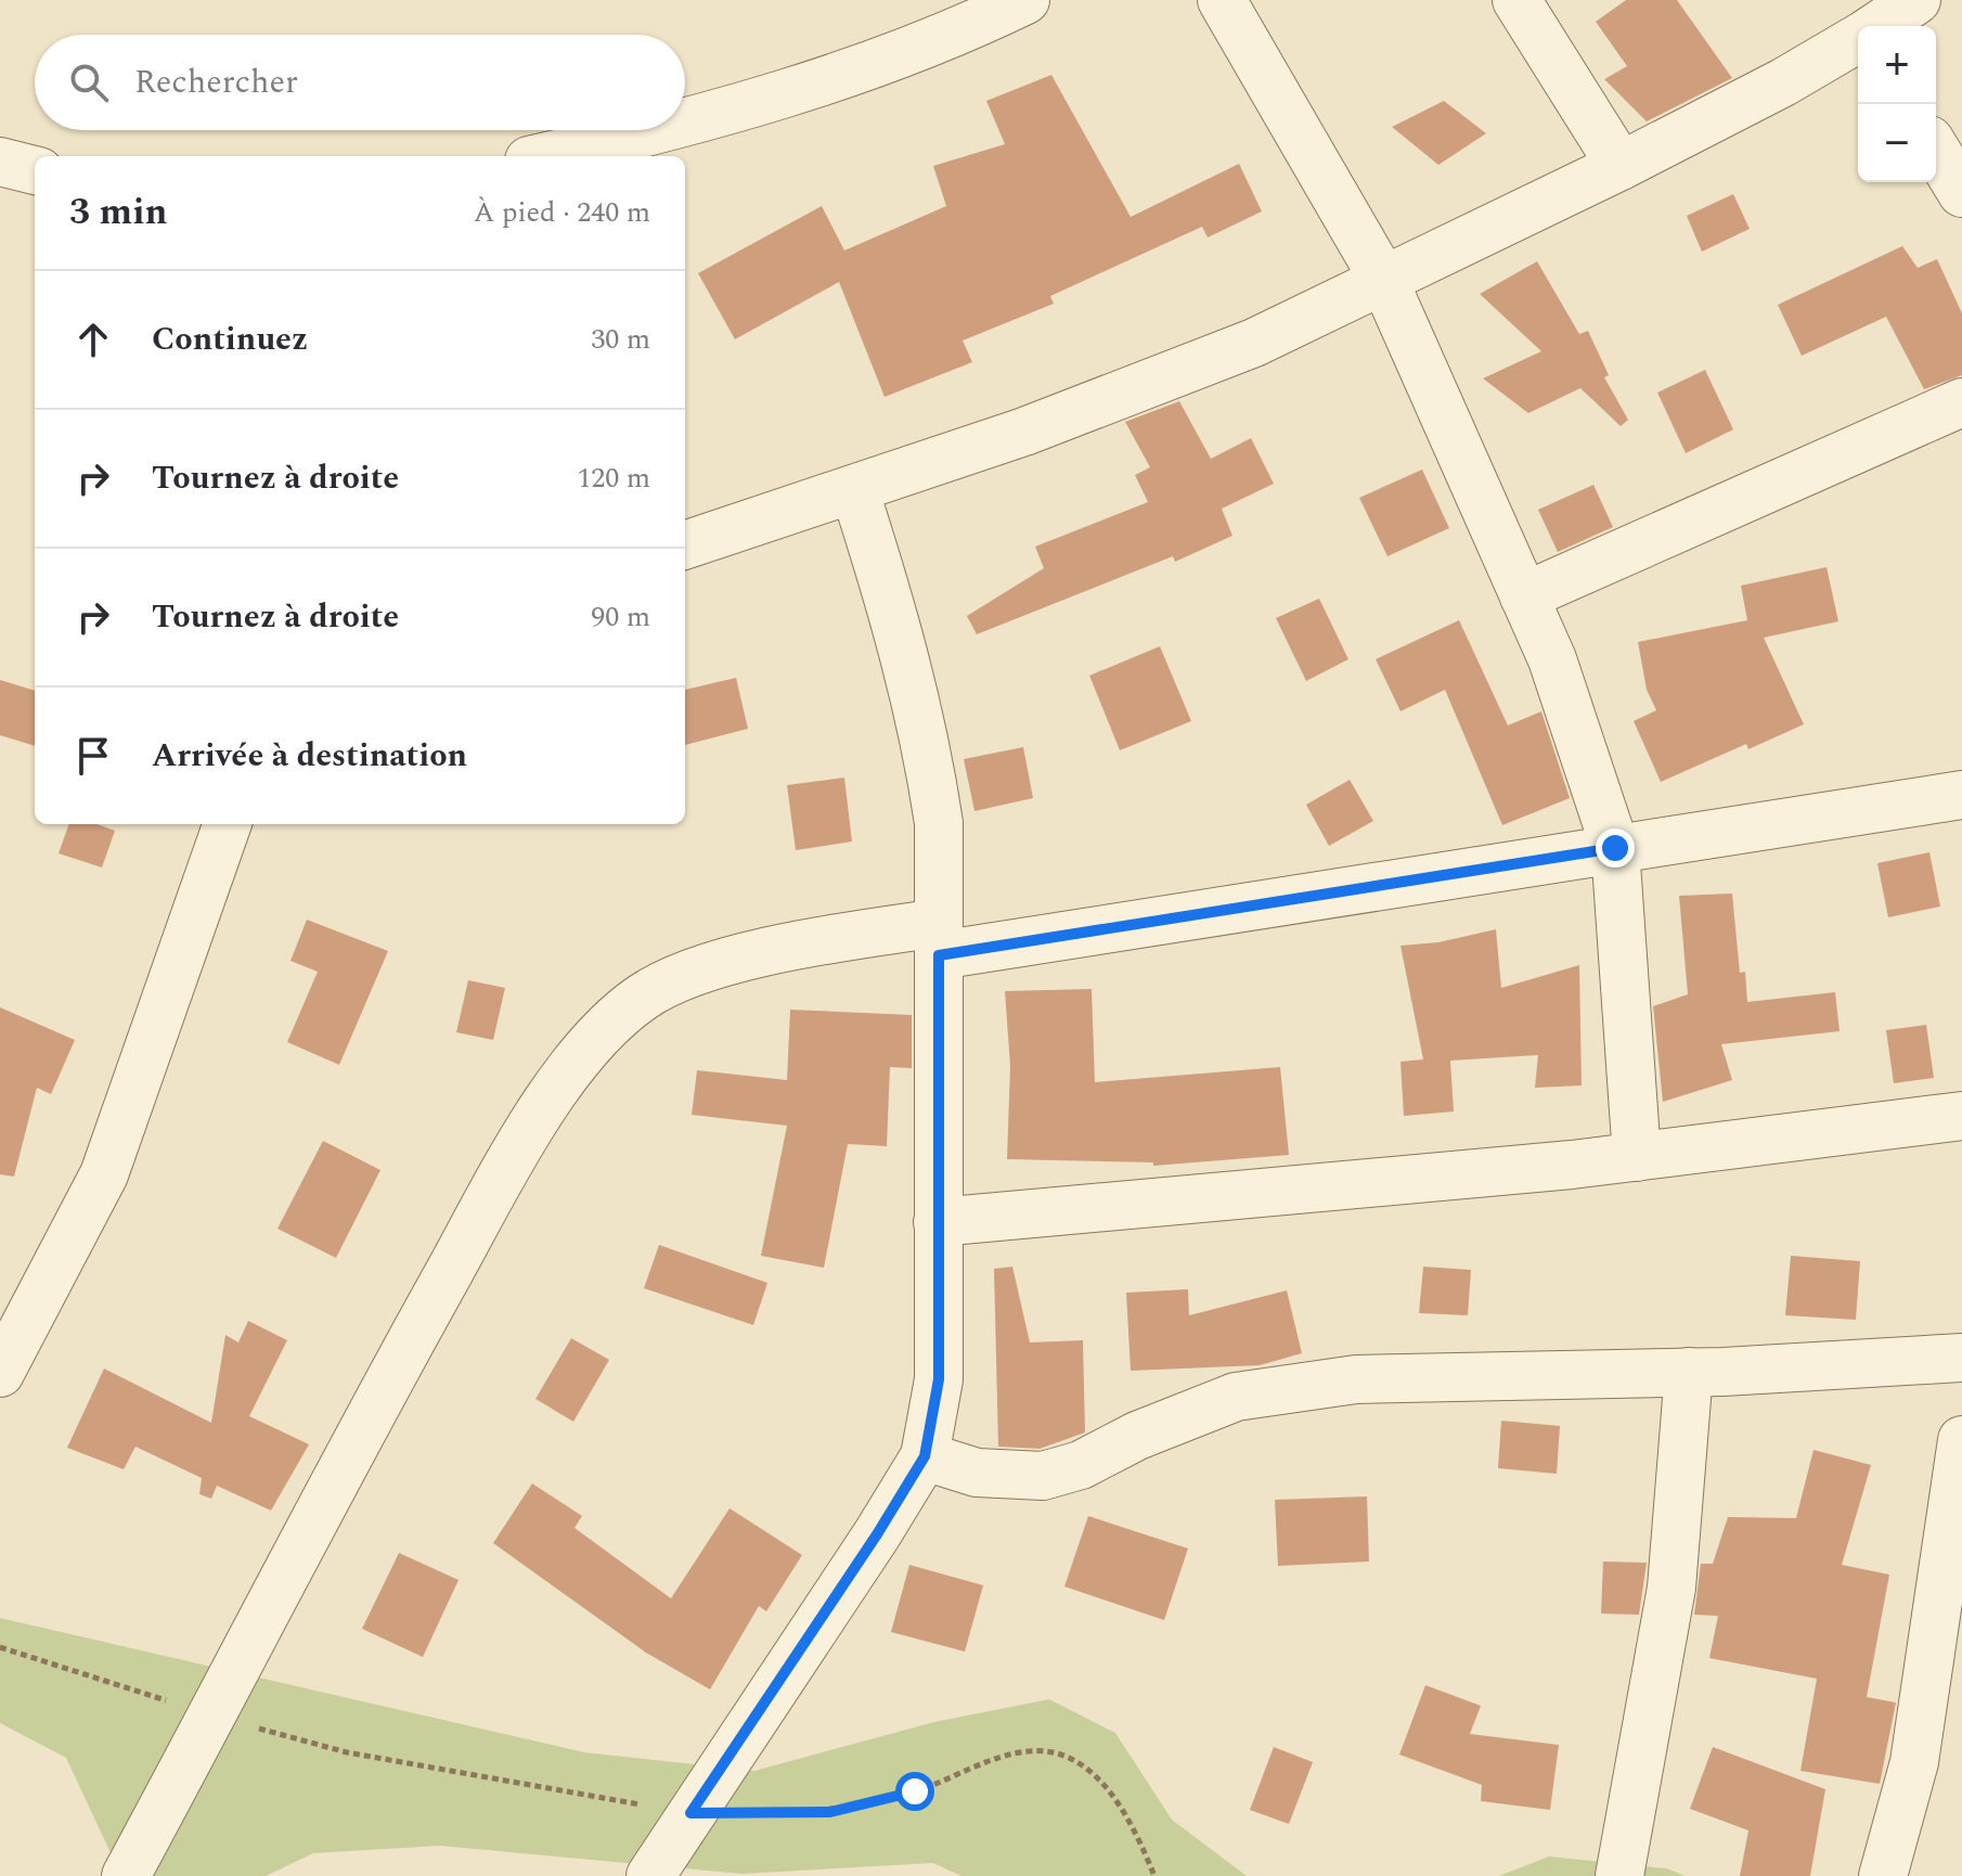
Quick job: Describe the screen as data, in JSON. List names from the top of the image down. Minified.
{"page":{"map_buttons":["+","−"],"search":"Rechercher","heading":["3 min","À pied · 240 m"],"list":[["Continuez","30 m"],["Tournez à droite","120 m"],["Tournez à droite","90 m"],"Arrivée à destination"]}}
